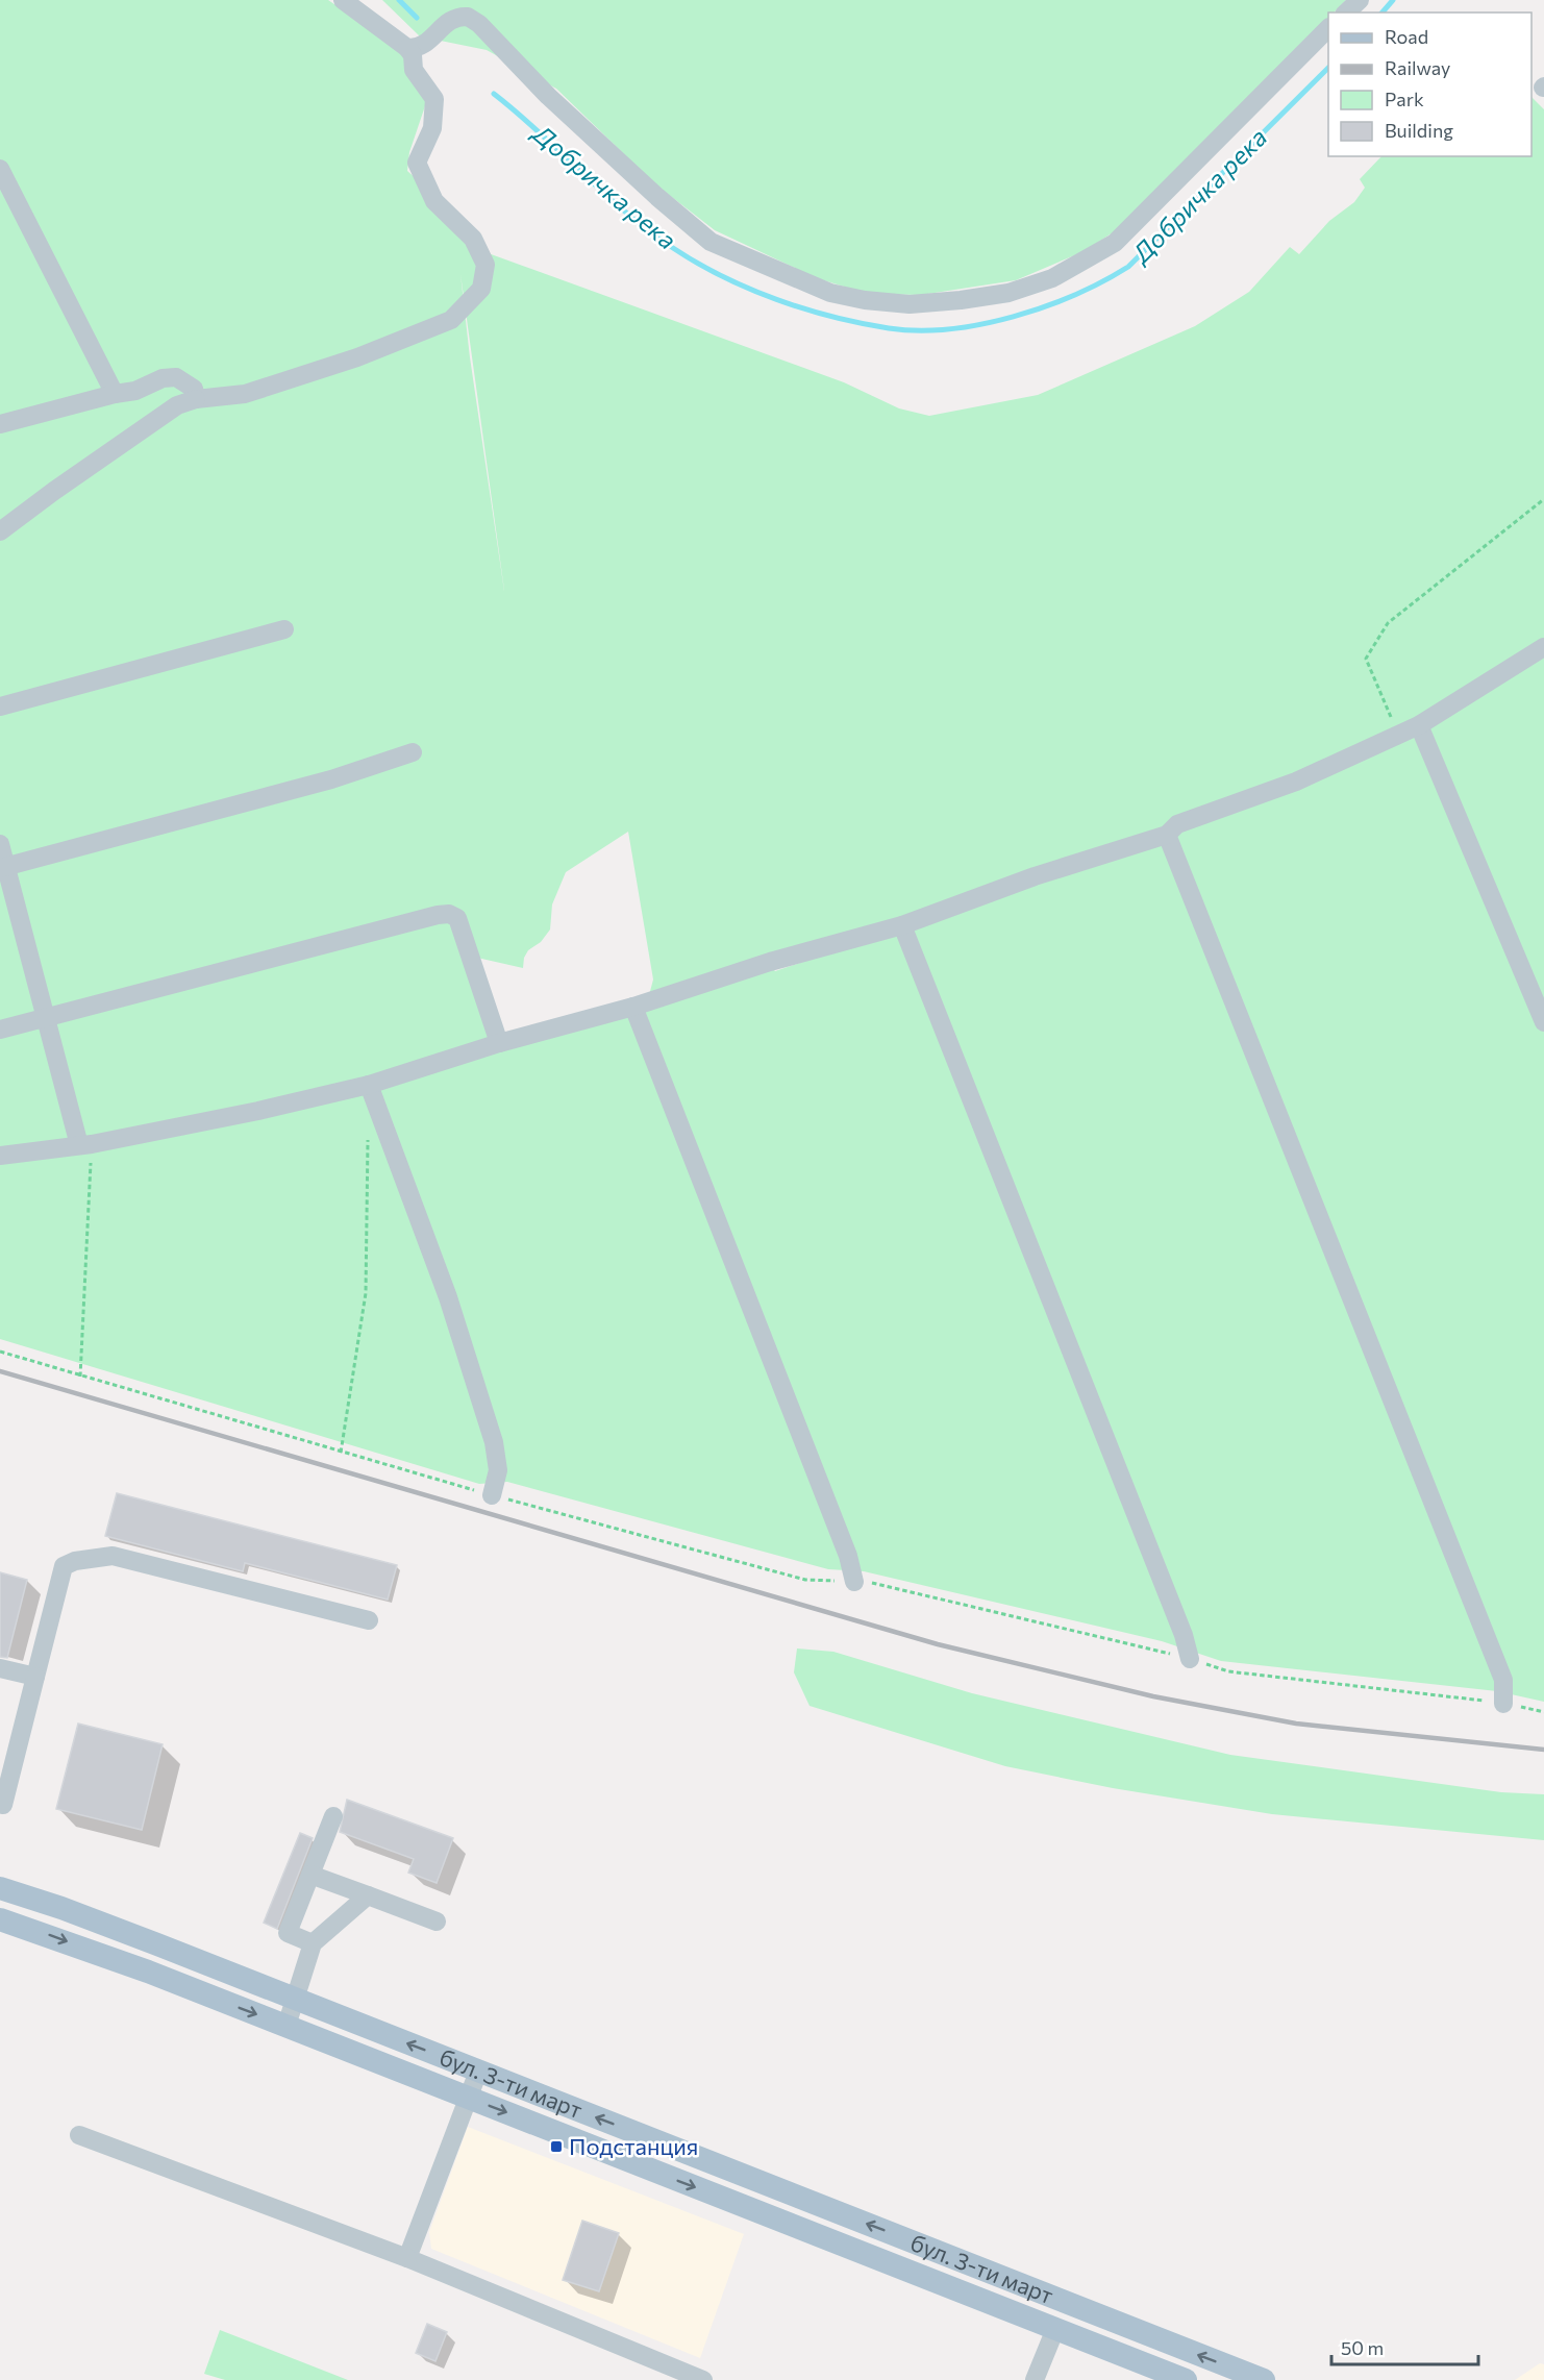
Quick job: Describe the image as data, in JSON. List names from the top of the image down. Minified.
{"streets":{"main road":["бул. 3-ти март"]},"water":["Добричка река"],"places":{"transit":["Подстанция"]},"legend":["Road","Railway","Park","Building"],"scale_bar":"50 m"}
